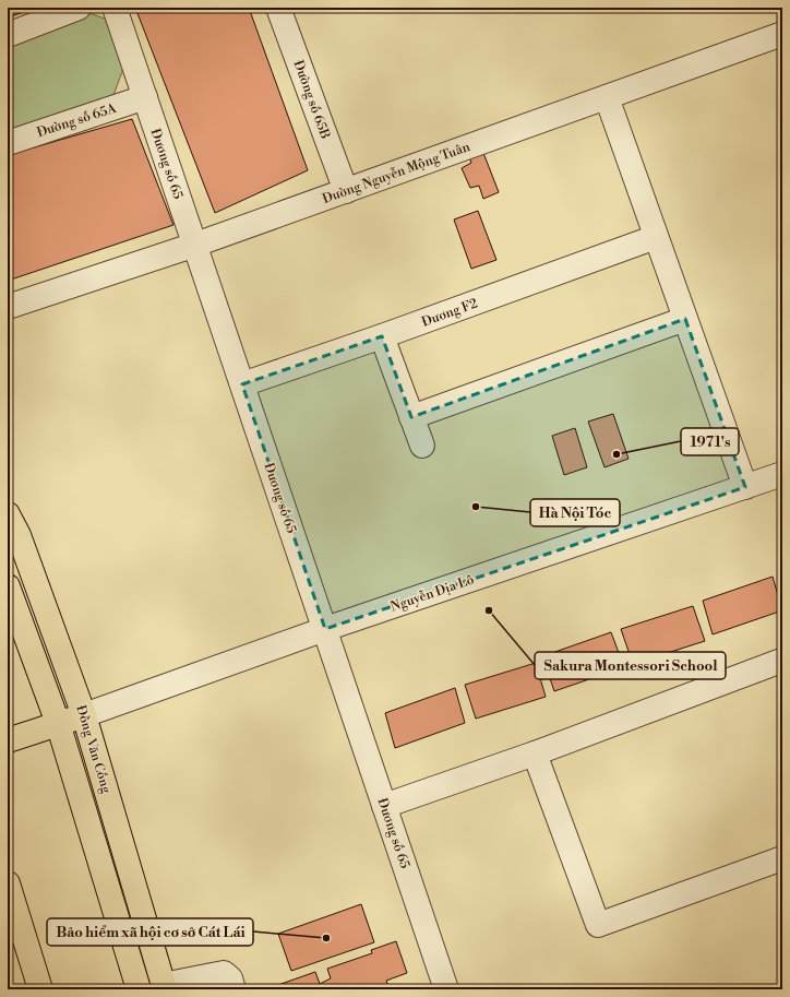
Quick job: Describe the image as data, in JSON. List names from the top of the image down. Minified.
{"streets":{"main road":["Đồng Văn Cống"],"street":["Đường số 65B","Đường số 65A","Đương số 65","Đường Nguyễn Mộng Tuân","Đương F2","Nguyễn Địa Lô"]},"crossings":[["Đường số 65B","Đường Nguyễn Mộng Tuân"],["Đường số 65A","Đương số 65"],["Đương số 65","Đường Nguyễn Mộng Tuân"],["Đương số 65","Đương F2"],["Đương số 65","Nguyễn Địa Lô"],["Nguyễn Địa Lô","Đồng Văn Cống"]],"places":["1971's","Hà Nội Tóc","Sakura Montessori School","Bảo hiểm xã hội cơ sở Cát Lái"]}
